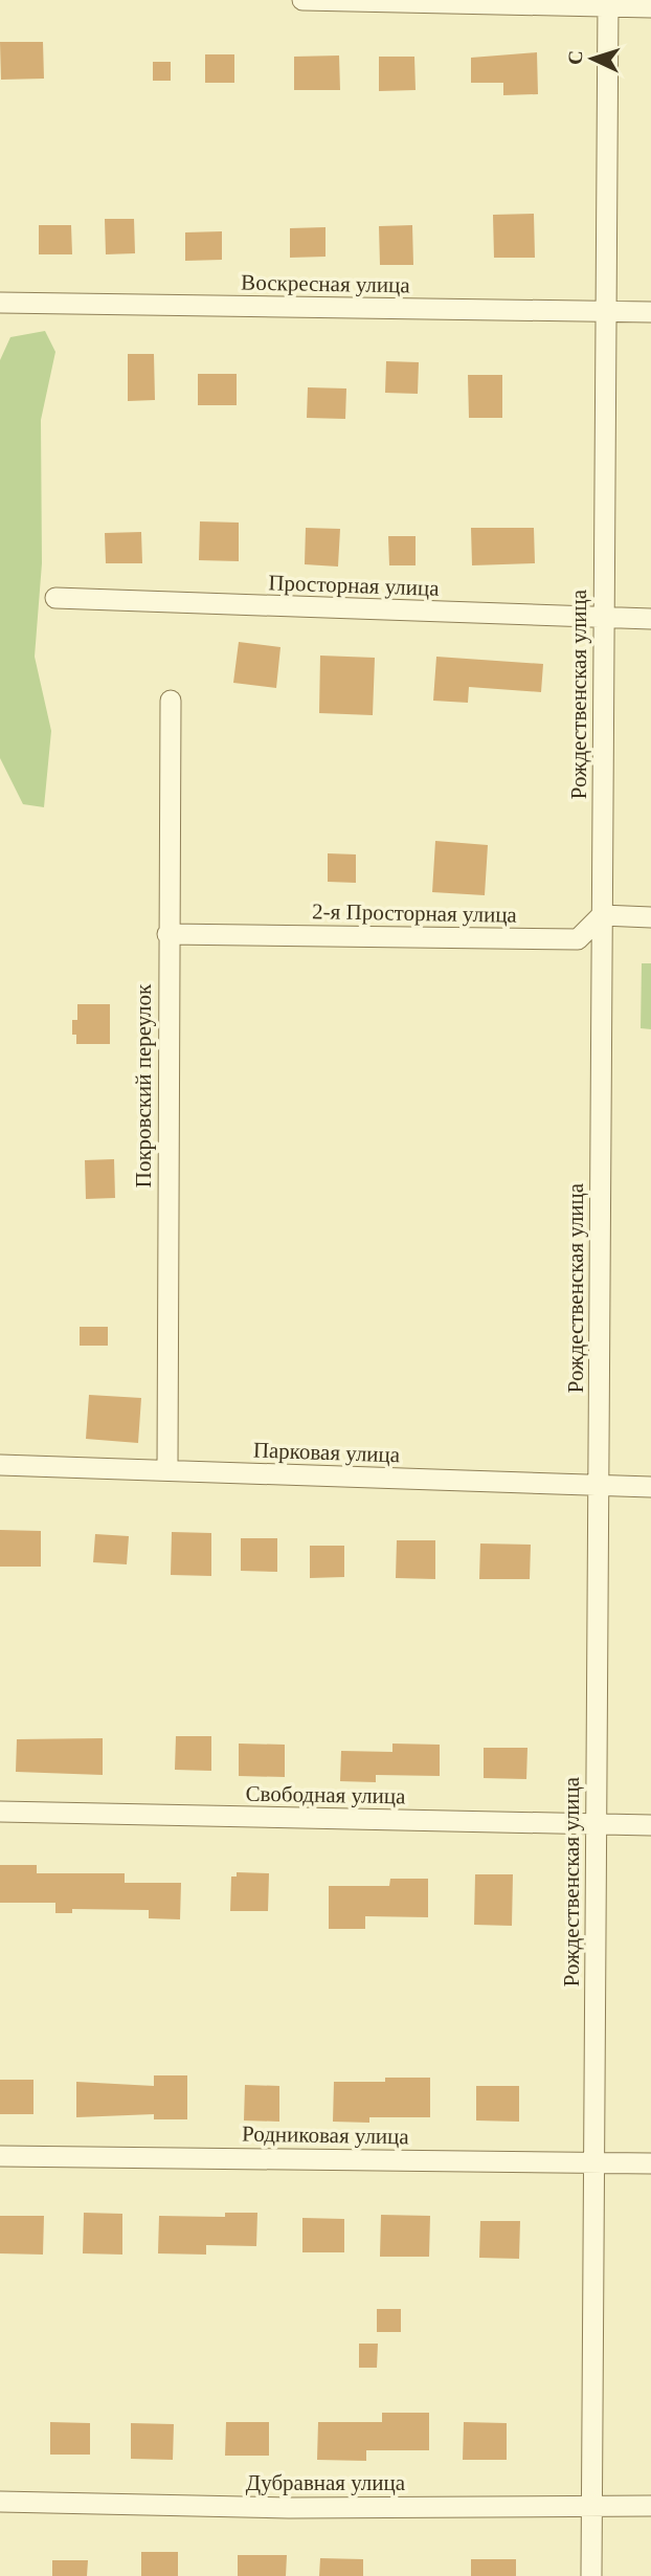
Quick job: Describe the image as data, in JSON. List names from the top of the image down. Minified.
{"streets":{"street":["Воскресная улица","Просторная улица","Рождественская улица","2-я Просторная улица","Покровский переулок","Парковая улица","Свободная улица","Родниковая улица","Дубравная улица"]},"crossings":[["Воскресная улица","Рождественская улица"],["Просторная улица","Рождественская улица"],["Рождественская улица","2-я Просторная улица"],["Рождественская улица","Парковая улица"],["Рождественская улица","Свободная улица"],["Рождественская улица","Родниковая улица"],["Рождественская улица","Дубравная улица"],["2-я Просторная улица","Покровский переулок"],["Покровский переулок","Парковая улица"]],"north":"left"}
